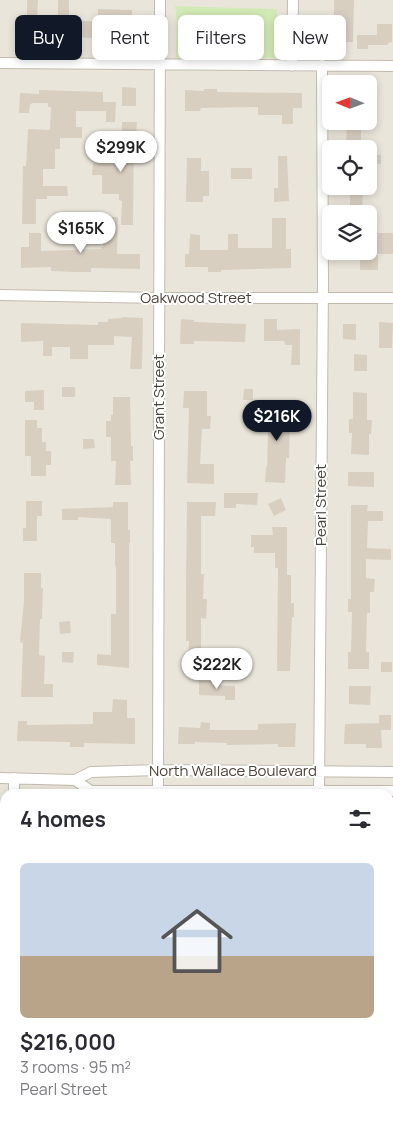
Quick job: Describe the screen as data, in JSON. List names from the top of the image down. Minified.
{"streets":{"street":["Oakwood Street","Grant Street","Pearl Street","North Wallace Boulevard"]},"crossings":[["Oakwood Street","Grant Street"],["Oakwood Street","Pearl Street"],["Grant Street","North Wallace Boulevard"],["Pearl Street","North Wallace Boulevard"]],"north":"left","page":{"chip":["Buy","Rent","Filters","New"],"price":["$299K","$165K","$216K","$222K"],"heading":"4 homes","list":[{"name":"$216,000","note":"3 rooms · 95 m² · Pearl Street"}]}}
